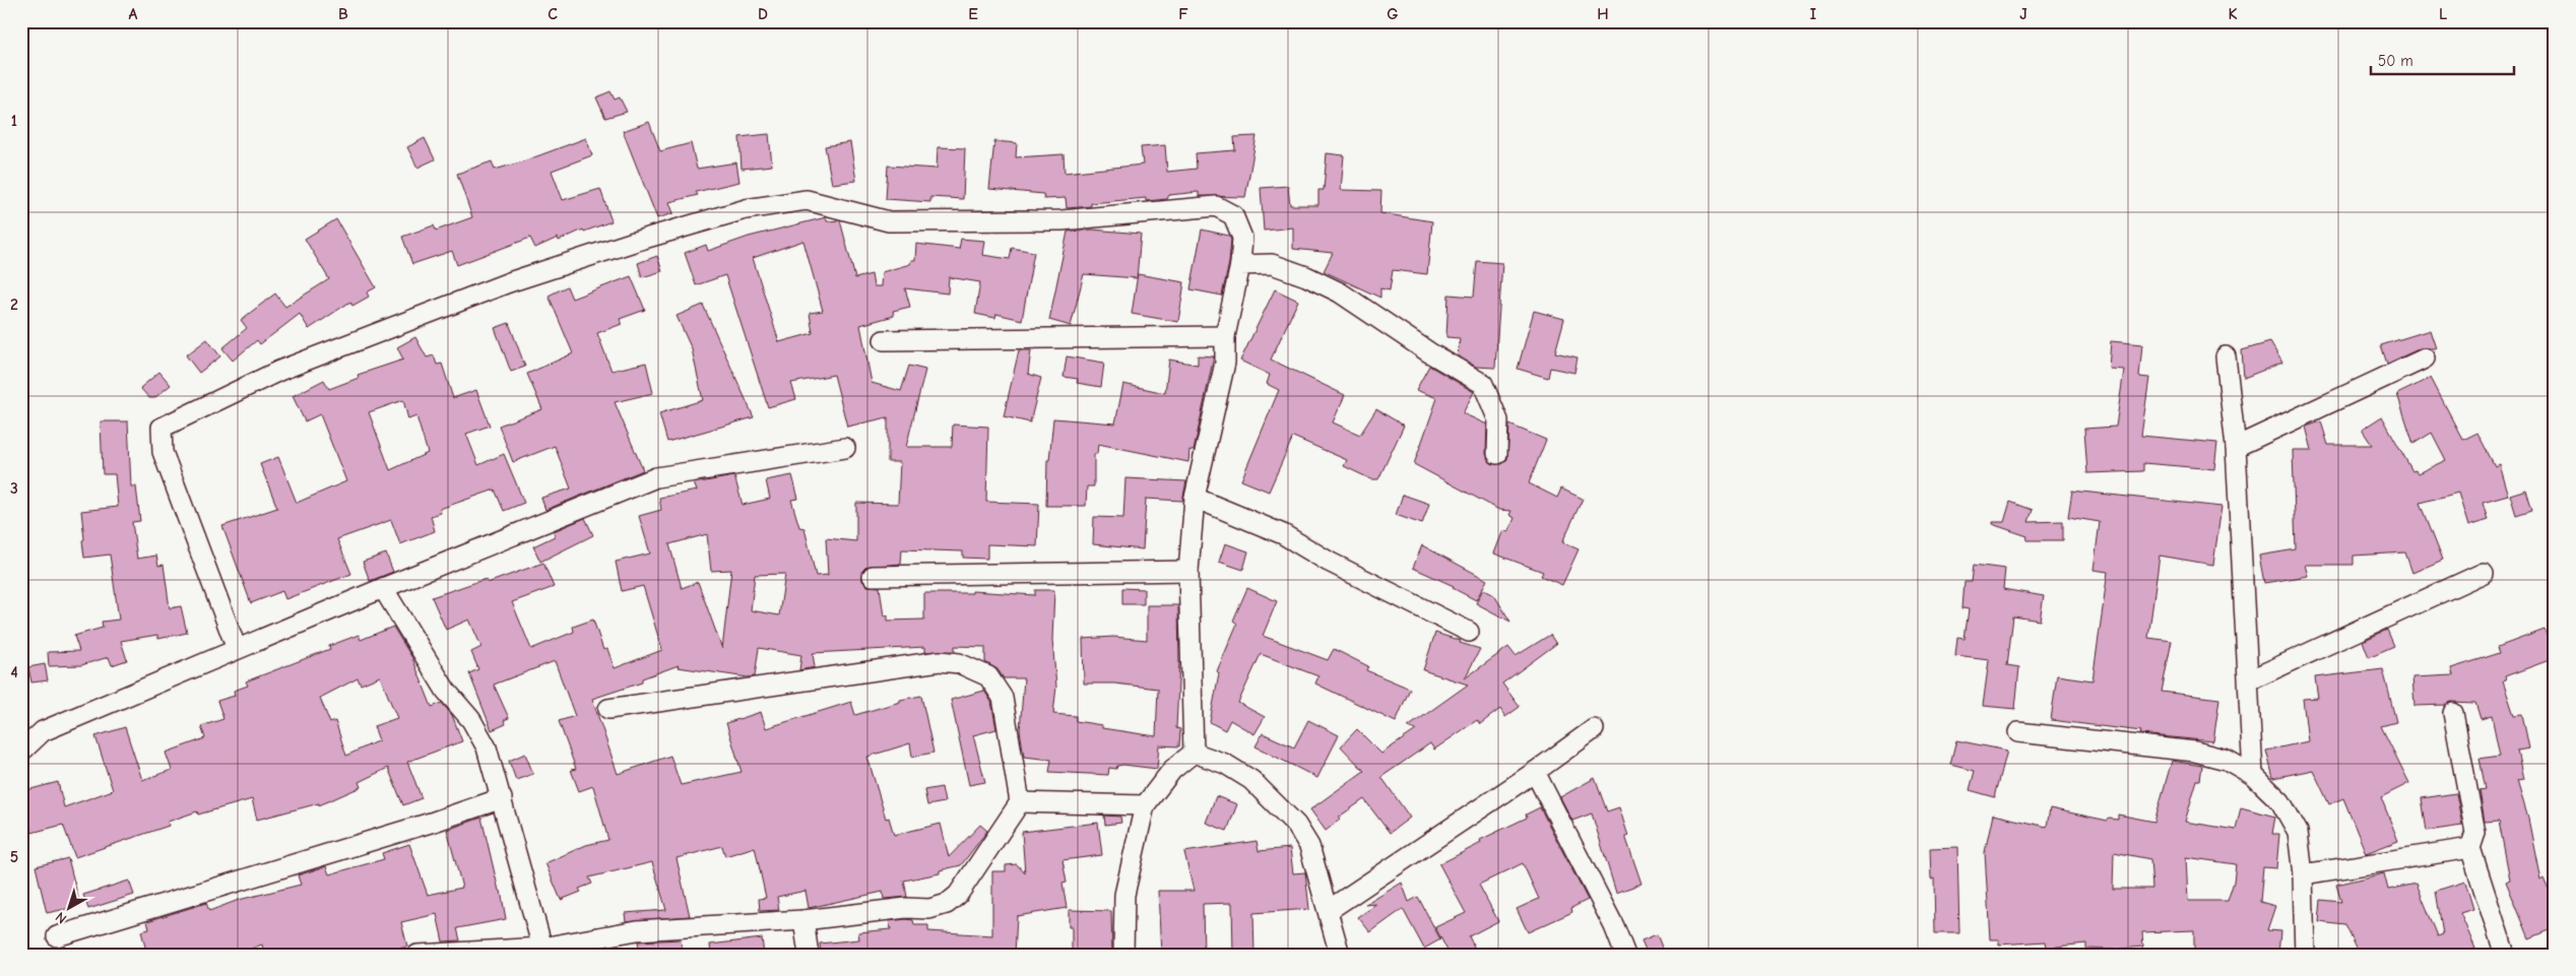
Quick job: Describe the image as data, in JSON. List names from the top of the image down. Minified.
{"scale_bar":"50 m","north":"bottom left","grid":{"columns":["A","B","C","D","E","F","G","H","I","J","K","L"],"rows":["1","2","3","4","5"]}}
